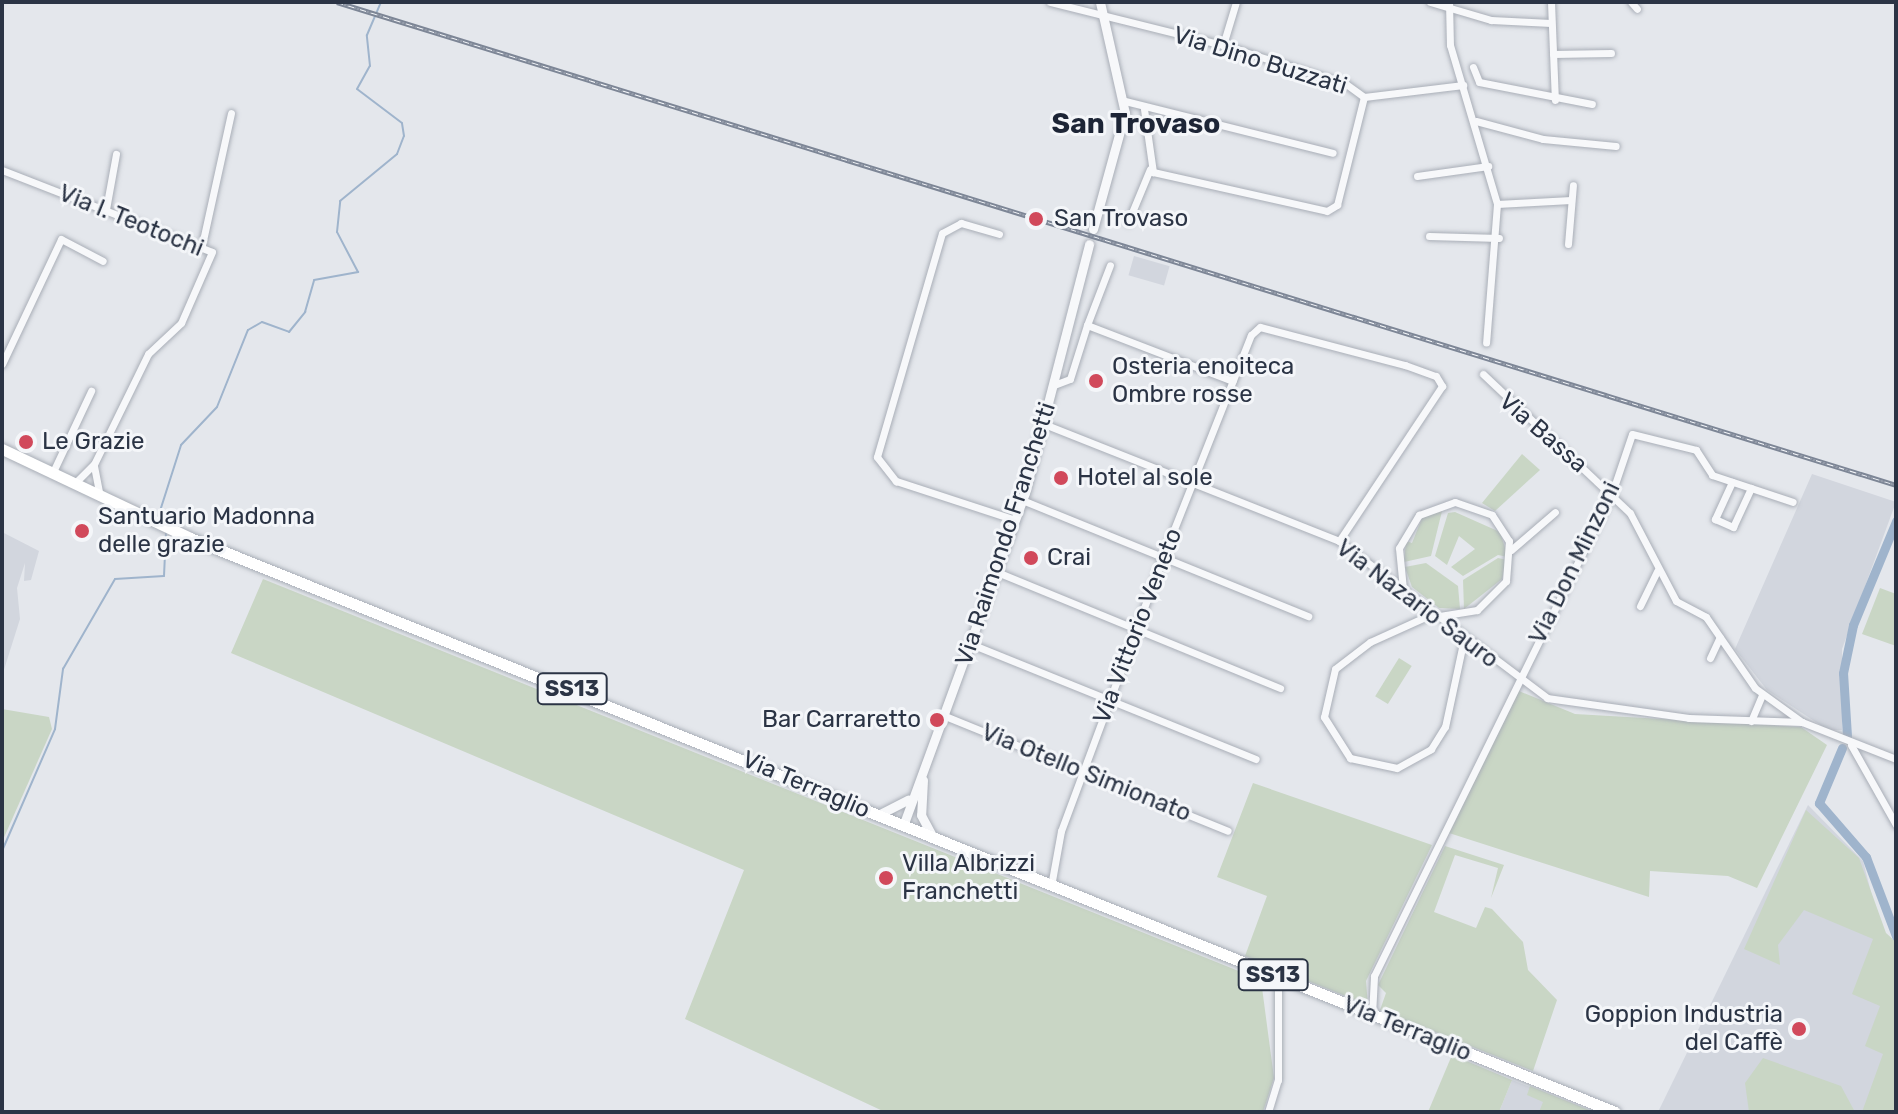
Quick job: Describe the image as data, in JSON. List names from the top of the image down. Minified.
{"streets":{"main road":["SS13","Via Terraglio"],"street":["Via Dino Buzzati","Via I. Teotochi","Via Bassa","Via Raimondo Franchetti","Via Don Minzoni","Via Nazario Sauro","Via Vittorio Veneto","Via Otello Simionato"]},"crossings":[["Via I. Teotochi","Via Terraglio"],["Via Bassa","Via Don Minzoni"],["Via Bassa","Via Nazario Sauro"],["Via Raimondo Franchetti","Via Nazario Sauro"],["Via Raimondo Franchetti","Via Otello Simionato"],["Via Raimondo Franchetti","Via Terraglio"],["Via Don Minzoni","Via Nazario Sauro"],["Via Don Minzoni","Via Terraglio"],["Via Nazario Sauro","Via Vittorio Veneto"],["Via Vittorio Veneto","Via Otello Simionato"],["Via Vittorio Veneto","Via Terraglio"]],"districts":["San Trovaso"],"places":["San Trovaso","Osteria enoiteca Ombre rosse","Le Grazie","Hotel al sole","Santuario Madonna delle grazie","Crai","Bar Carraretto","Villa Albrizzi Franchetti","Goppion Industria del Caffè"]}
